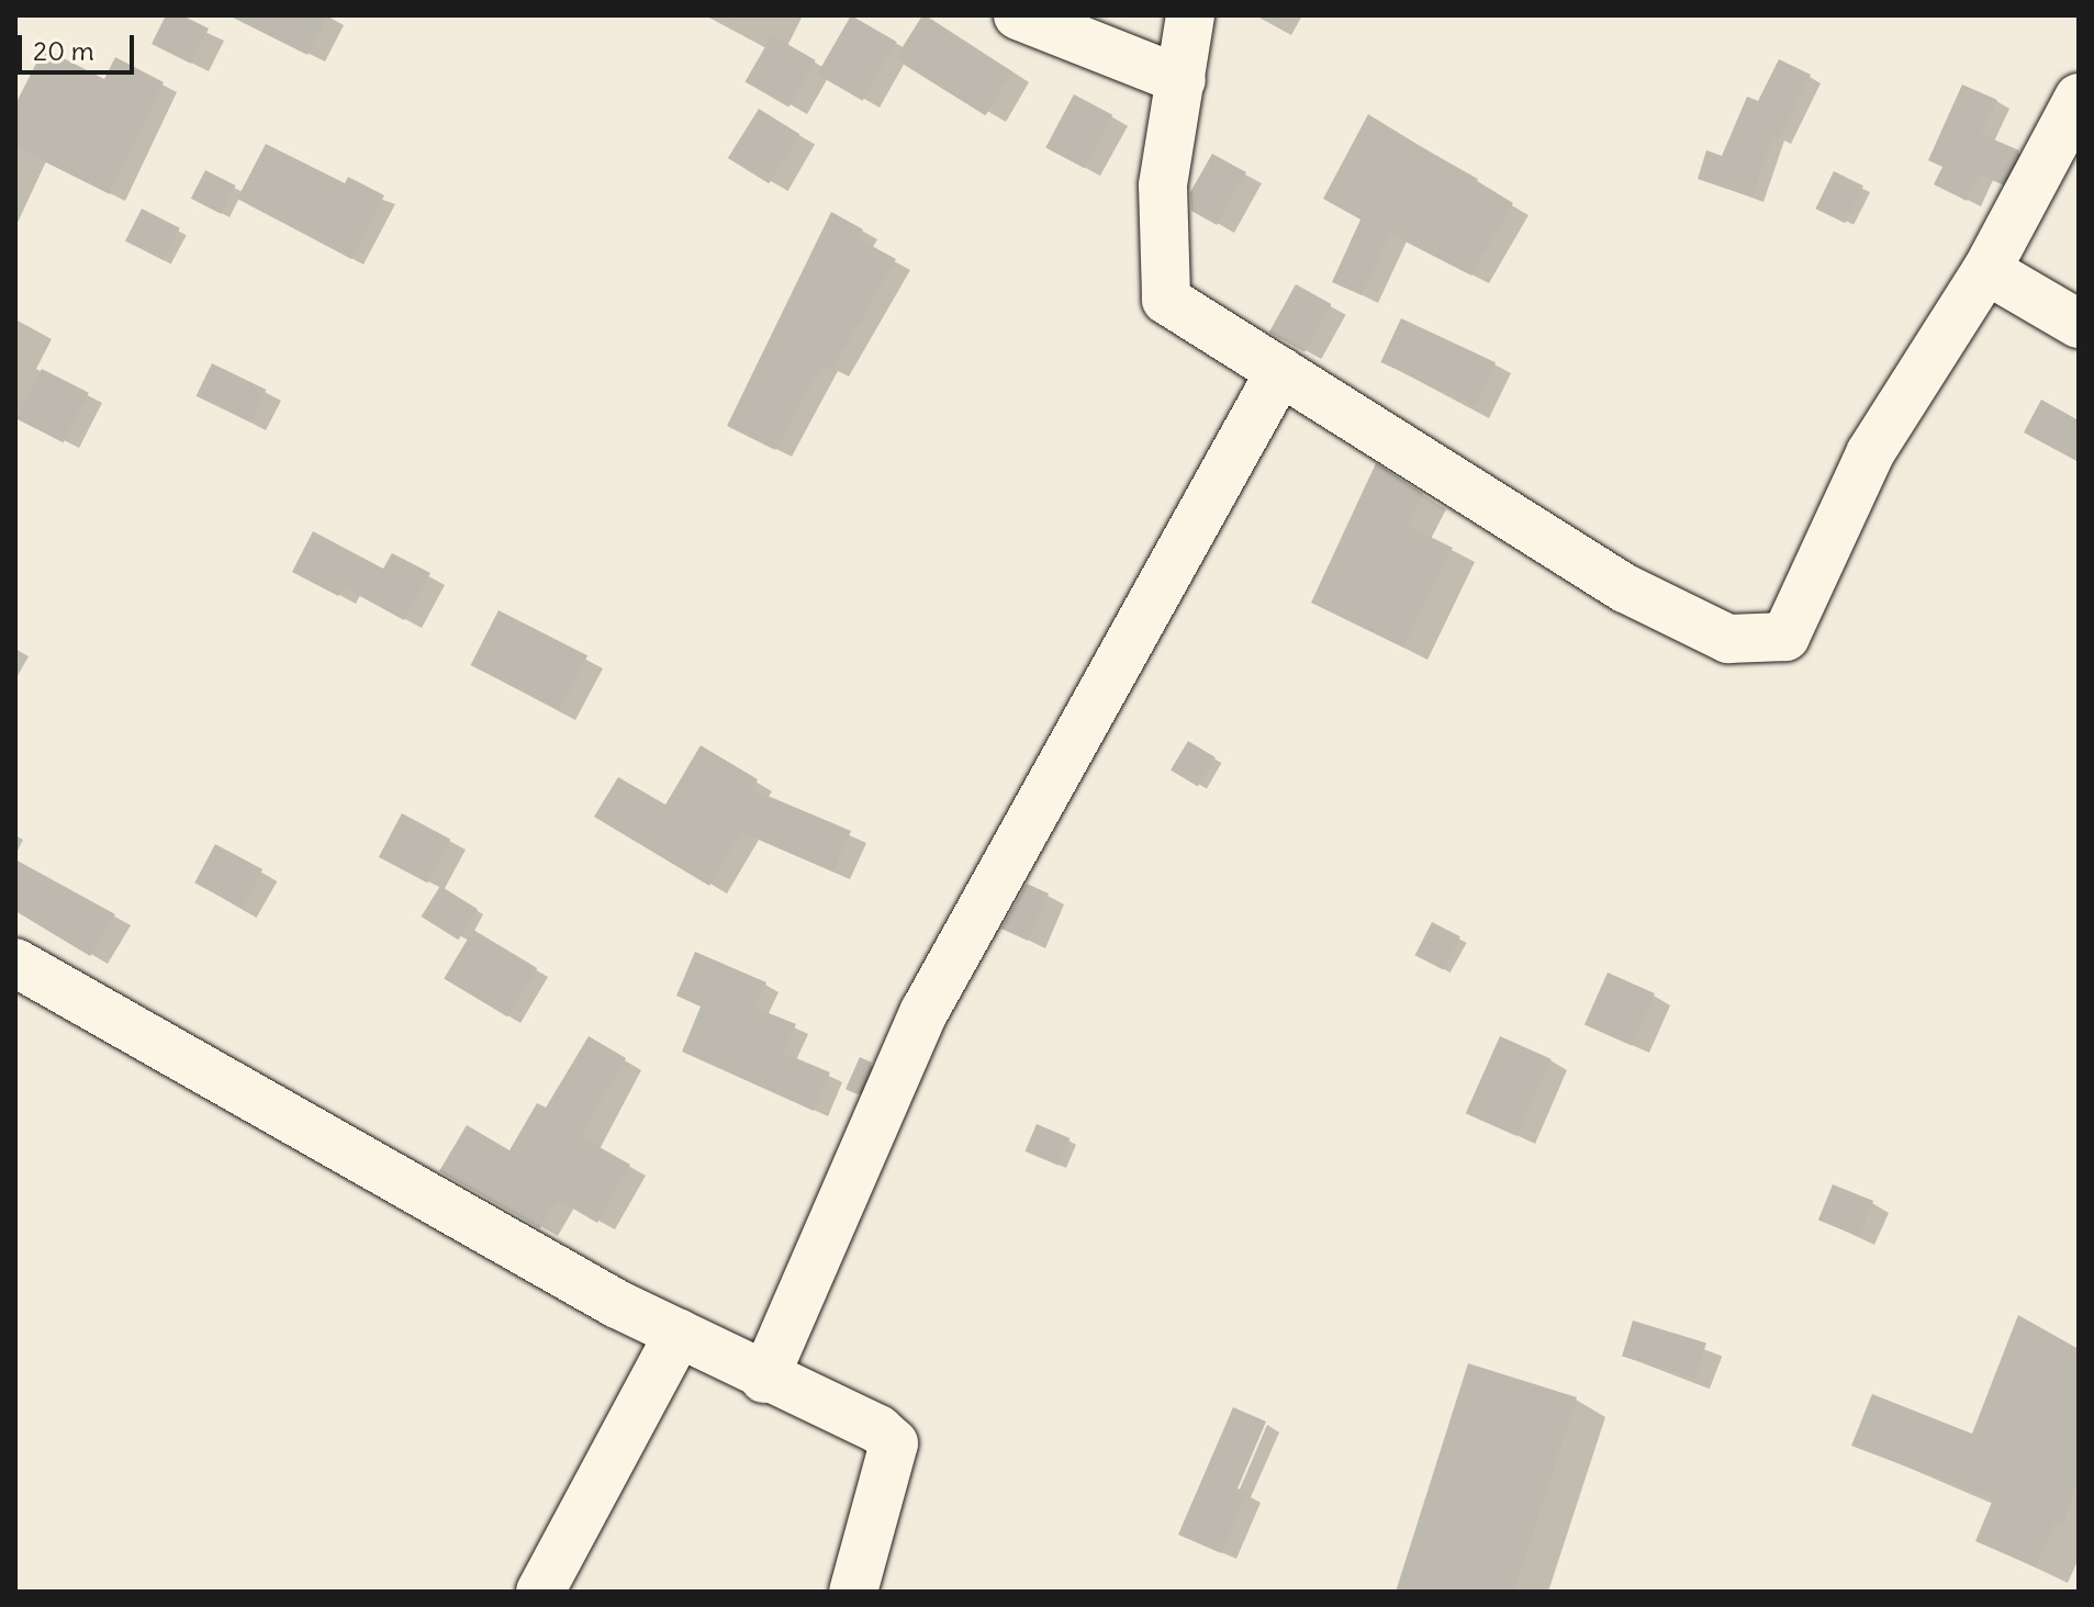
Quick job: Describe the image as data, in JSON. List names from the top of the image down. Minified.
{"scale_bar":"20 m"}
